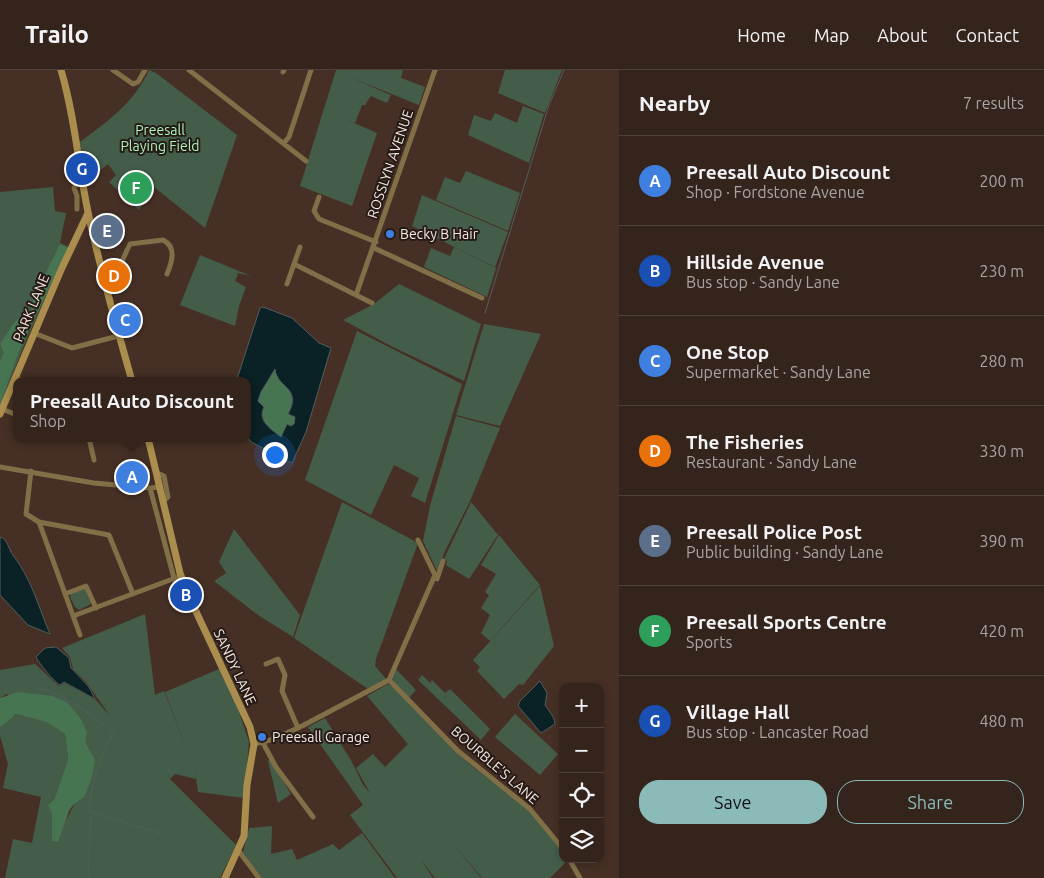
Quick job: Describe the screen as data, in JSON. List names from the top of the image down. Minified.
{"streets":{"main road":["PARK LANE","SANDY LANE"],"street":["ROSSLYN AVENUE","BOURBLE'S LANE"]},"parks":["Preesall Playing Field"],"places":["Becky B Hair","Preesall Garage"],"page":{"header":"Trailo","nav":["Home","Map","About","Contact"],"heading":["Nearby","7 results"],"list":[{"mark":"A","name":"Preesall Auto Discount","note":"Shop · Fordstone Avenue","value":"200 m"},{"mark":"B","name":"Hillside Avenue","note":"Bus stop · Sandy Lane","value":"230 m"},{"mark":"C","name":"One Stop","note":"Supermarket · Sandy Lane","value":"280 m"},{"mark":"D","name":"The Fisheries","note":"Restaurant · Sandy Lane","value":"330 m"},{"mark":"E","name":"Preesall Police Post","note":"Public building · Sandy Lane","value":"390 m"},{"mark":"F","name":"Preesall Sports Centre","note":"Sports","value":"420 m"},{"mark":"G","name":"Village Hall","note":"Bus stop · Lancaster Road","value":"480 m"}],"pins":["G","F","E","D","C","A","B"],"popup":["Preesall Auto Discount","Shop"],"map_buttons":["+","−"],"buttons":["Save","Share"]}}
